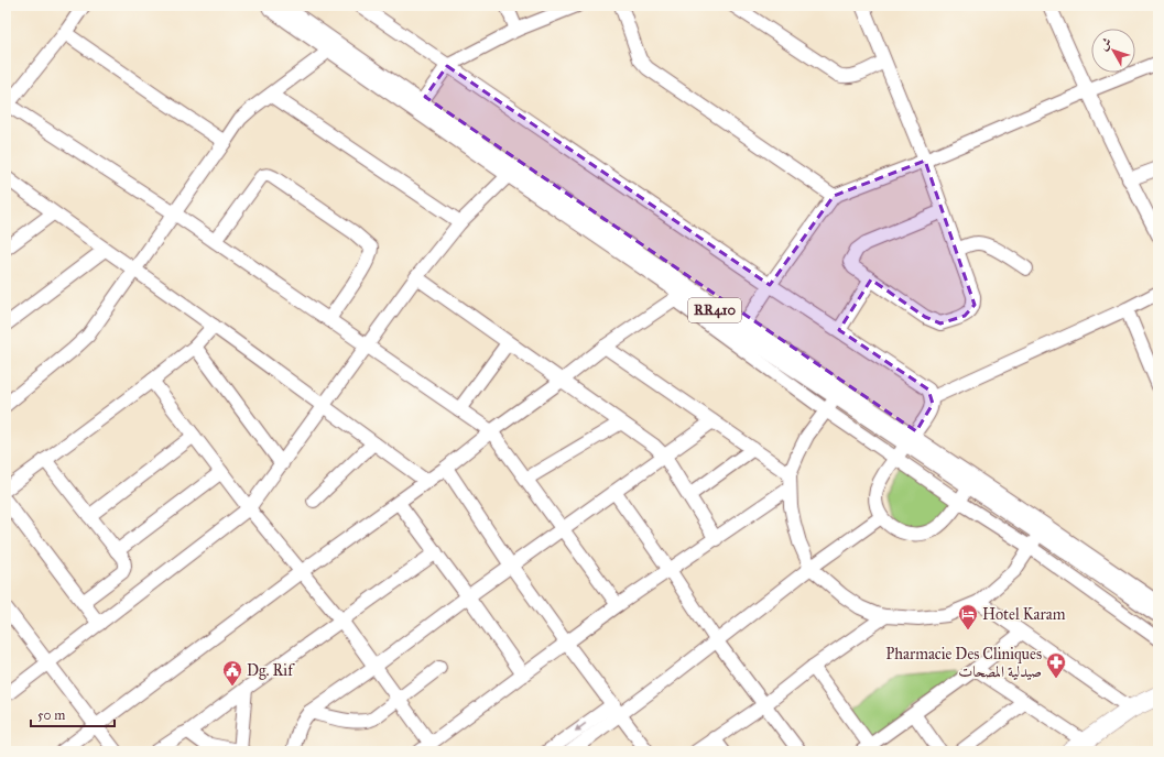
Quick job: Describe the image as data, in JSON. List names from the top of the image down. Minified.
{"streets":{"highway":["RR410"]},"places":{"hotel":["Hotel Karam"],"pharmacy":["Pharmacie Des Cliniques صيدلية المصحات"],"public building":["Dg. Rif"]},"scale_bar":"50 m","north":"top left"}
